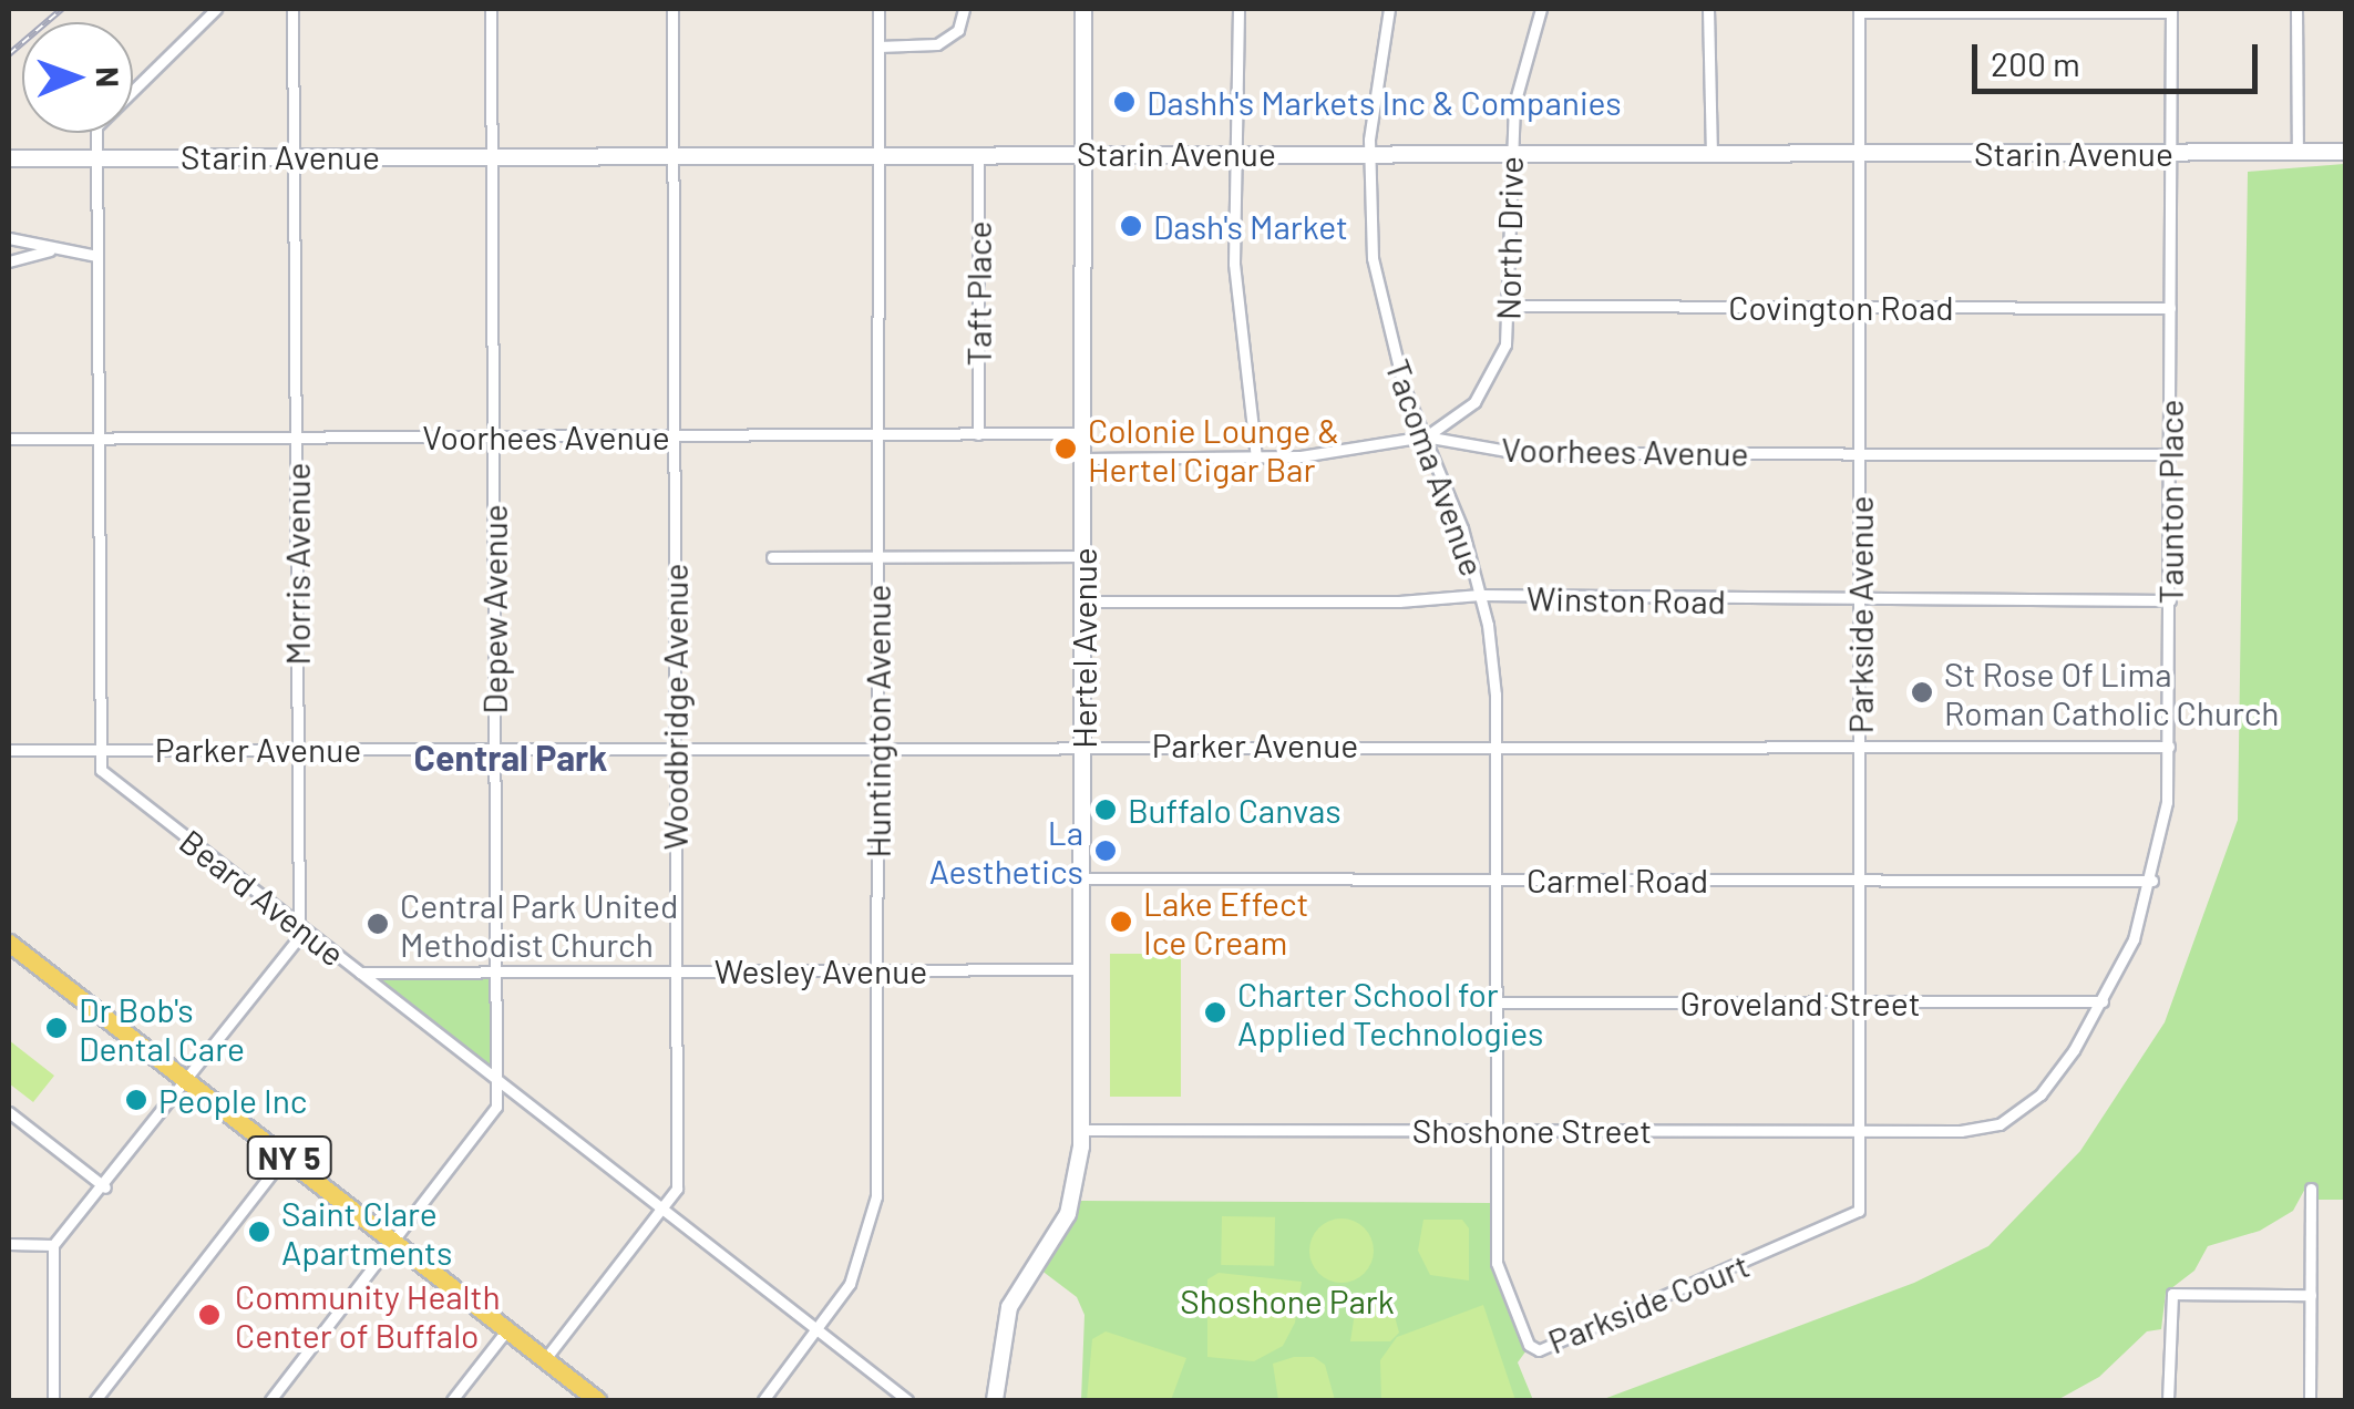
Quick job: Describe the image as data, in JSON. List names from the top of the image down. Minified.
{"streets":{"main road":["NY 5"],"street":["Starin Avenue","North Drive","Taft Place","Covington Road","Voorhees Avenue","Tacoma Avenue","Taunton Place","Morris Avenue","Winston Road","Depew Avenue","Parkside Avenue","Hertel Avenue","Woodbridge Avenue","Huntington Avenue","Parker Avenue","Carmel Road","Beard Avenue","Wesley Avenue","Groveland Street","Shoshone Street","Parkside Court"]},"crossings":[["Starin Avenue","North Drive"],["Starin Avenue","Taft Place"],["Starin Avenue","Tacoma Avenue"],["Starin Avenue","Taunton Place"],["Starin Avenue","Morris Avenue"],["Starin Avenue","Depew Avenue"],["Starin Avenue","Parkside Avenue"],["Starin Avenue","Hertel Avenue"],["Starin Avenue","Woodbridge Avenue"],["Starin Avenue","Huntington Avenue"],["North Drive","Covington Road"],["North Drive","Voorhees Avenue"],["North Drive","Tacoma Avenue"],["Taft Place","Voorhees Avenue"],["Covington Road","Taunton Place"],["Covington Road","Parkside Avenue"],["Voorhees Avenue","Tacoma Avenue"],["Voorhees Avenue","Taunton Place"],["Voorhees Avenue","Morris Avenue"],["Voorhees Avenue","Depew Avenue"],["Voorhees Avenue","Parkside Avenue"],["Voorhees Avenue","Hertel Avenue"],["Voorhees Avenue","Woodbridge Avenue"],["Voorhees Avenue","Huntington Avenue"],["Tacoma Avenue","Winston Road"],["Tacoma Avenue","Parker Avenue"],["Tacoma Avenue","Carmel Road"],["Tacoma Avenue","Groveland Street"],["Tacoma Avenue","Shoshone Street"],["Tacoma Avenue","Parkside Court"],["Taunton Place","Winston Road"],["Taunton Place","Parker Avenue"],["Taunton Place","Carmel Road"],["Taunton Place","Groveland Street"],["Taunton Place","Shoshone Street"],["Morris Avenue","Parker Avenue"],["Morris Avenue","Beard Avenue"],["Morris Avenue","NY 5"],["Winston Road","Parkside Avenue"],["Winston Road","Hertel Avenue"],["Depew Avenue","Parker Avenue"],["Depew Avenue","Beard Avenue"],["Depew Avenue","Wesley Avenue"],["Depew Avenue","NY 5"],["Parkside Avenue","Parker Avenue"],["Parkside Avenue","Carmel Road"],["Parkside Avenue","Groveland Street"],["Parkside Avenue","Shoshone Street"],["Parkside Avenue","Parkside Court"],["Hertel Avenue","Parker Avenue"],["Hertel Avenue","Carmel Road"],["Hertel Avenue","Wesley Avenue"],["Hertel Avenue","Shoshone Street"],["Woodbridge Avenue","Parker Avenue"],["Woodbridge Avenue","Beard Avenue"],["Woodbridge Avenue","Wesley Avenue"],["Woodbridge Avenue","NY 5"],["Huntington Avenue","Parker Avenue"],["Huntington Avenue","Beard Avenue"],["Huntington Avenue","Wesley Avenue"],["Parker Avenue","Beard Avenue"],["Beard Avenue","Wesley Avenue"],["Shoshone Street","Parkside Court"]],"districts":["Central Park"],"parks":["Shoshone Park"],"places":["Dashh's Markets Inc & Companies","Dash's Market","Colonie Lounge & Hertel Cigar Bar","St Rose Of Lima Roman Catholic Church","Buffalo Canvas","La Aesthetics","Lake Effect Ice Cream","Central Park United Methodist Church","Charter School for Applied Technologies","Dr Bob's Dental Care","People Inc","Saint Clare Apartments","Community Health Center of Buffalo"],"scale_bar":"200 m","north":"right"}
